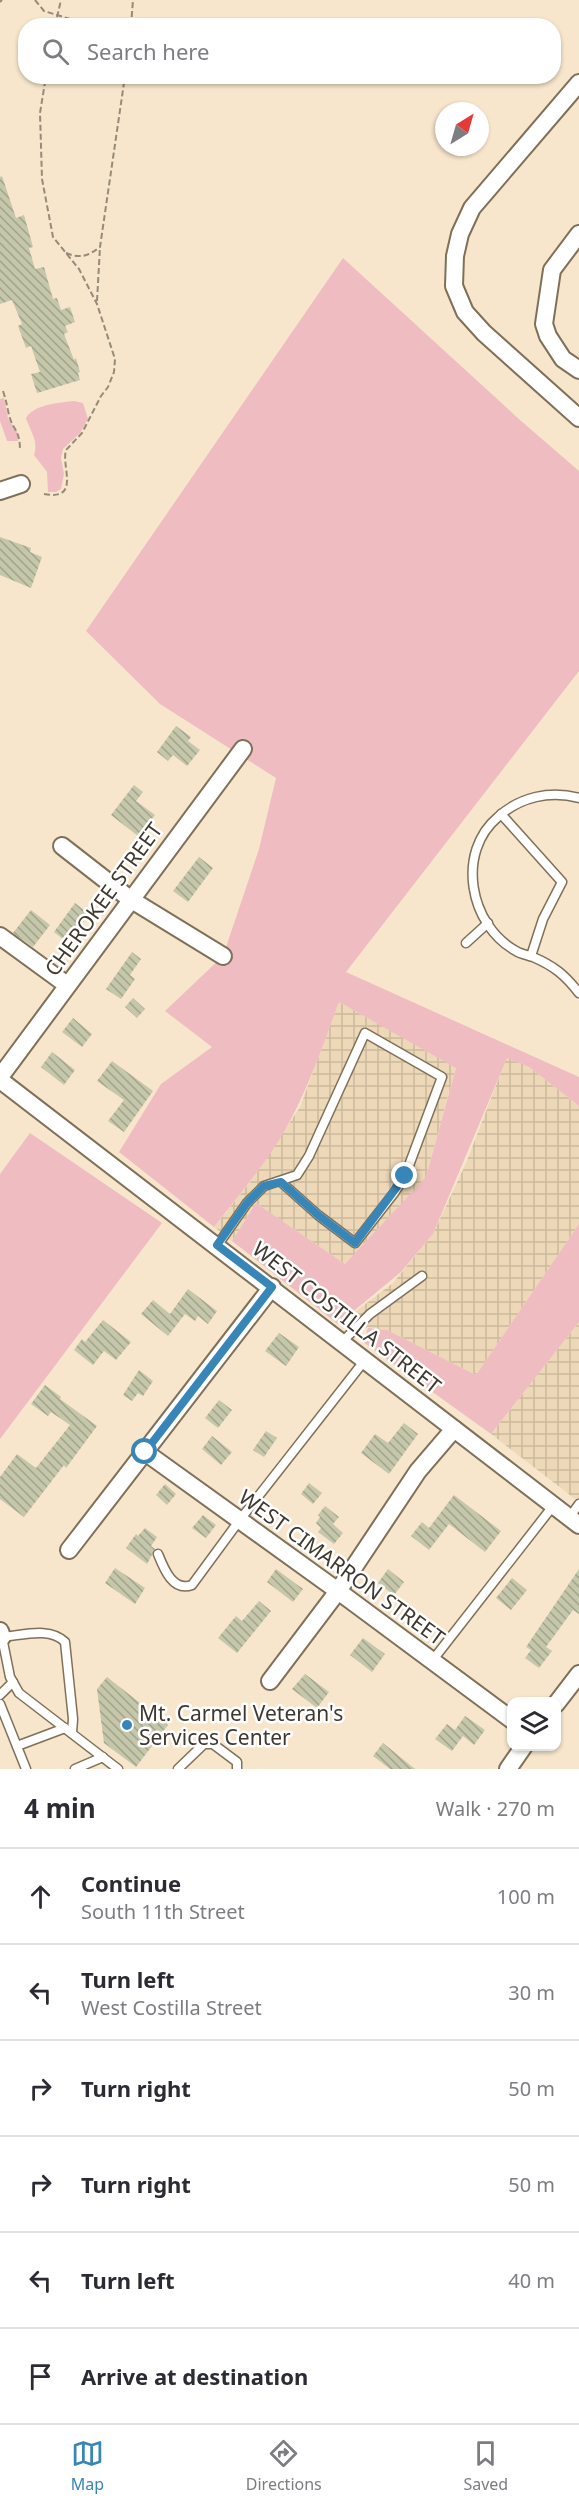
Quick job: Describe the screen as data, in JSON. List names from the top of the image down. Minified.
{"streets":{"street":["CHEROKEE STREET","WEST COSTILLA STREET","WEST CIMARRON STREET"]},"crossings":[["CHEROKEE STREET","WEST COSTILLA STREET"]],"places":["Mt. Carmel Veteran's Services Center"],"north":"top right","page":{"search":"Search here","heading":["4 min","Walk · 270 m"],"list":[["Continue","South 11th Street","100 m"],["Turn left","West Costilla Street","30 m"],["Turn right","50 m"],["Turn right","50 m"],["Turn left","40 m"],"Arrive at destination"],"nav":["Map","Directions","Saved"]}}
